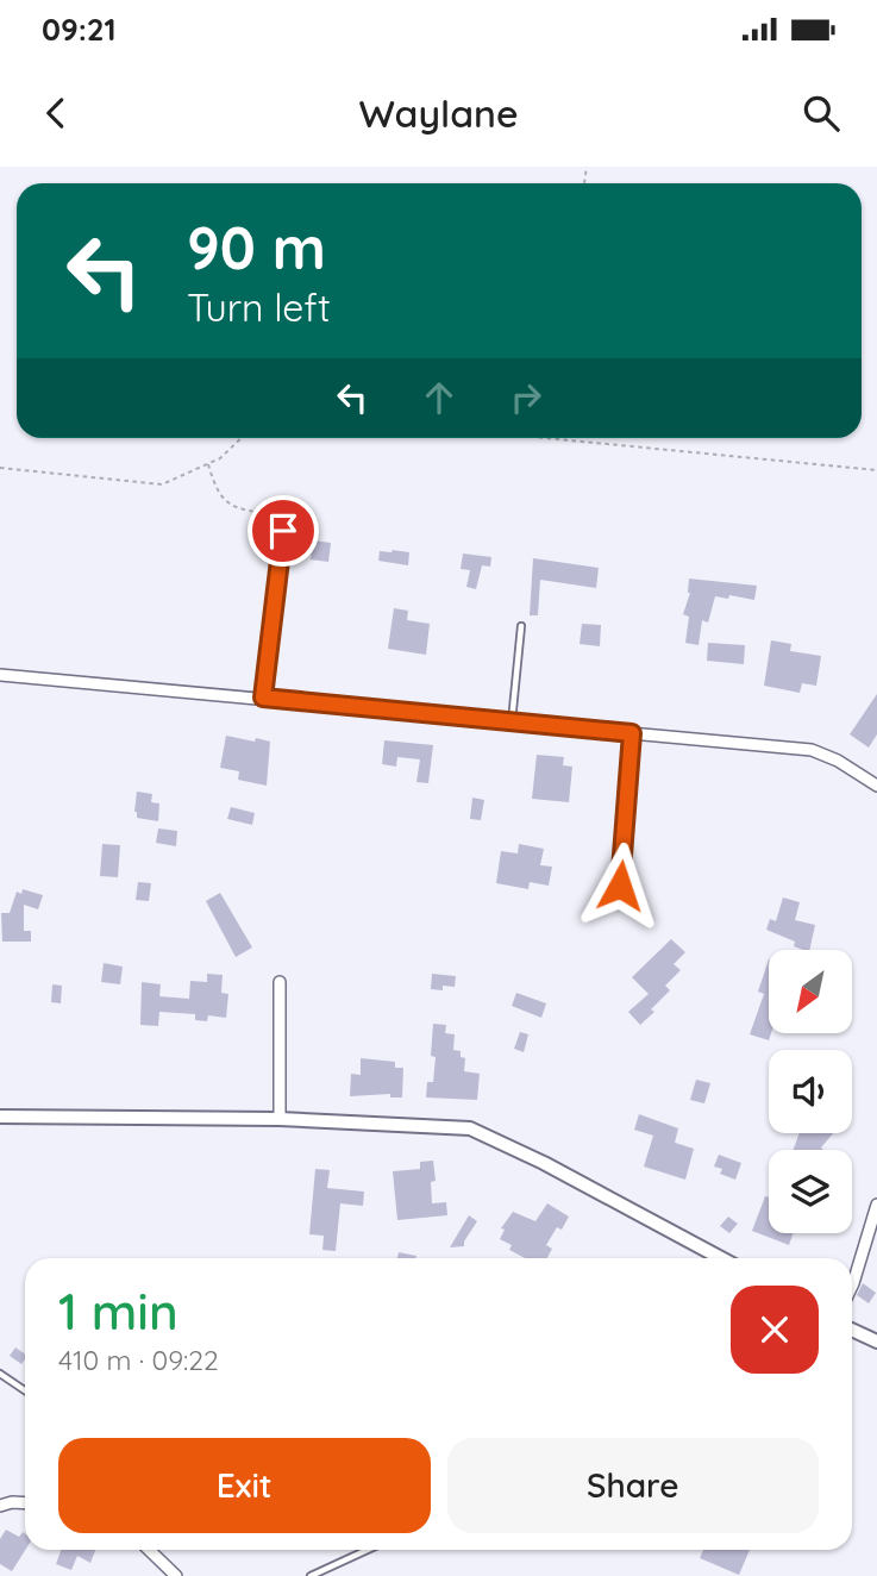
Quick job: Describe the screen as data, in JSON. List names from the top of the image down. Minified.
{"north":"bottom left","page":{"status":"09:21","header":"Waylane","turn":["90 m","Turn left"],"heading":["1 min","410 m · 09:22"],"buttons":["Exit","Share"]}}
